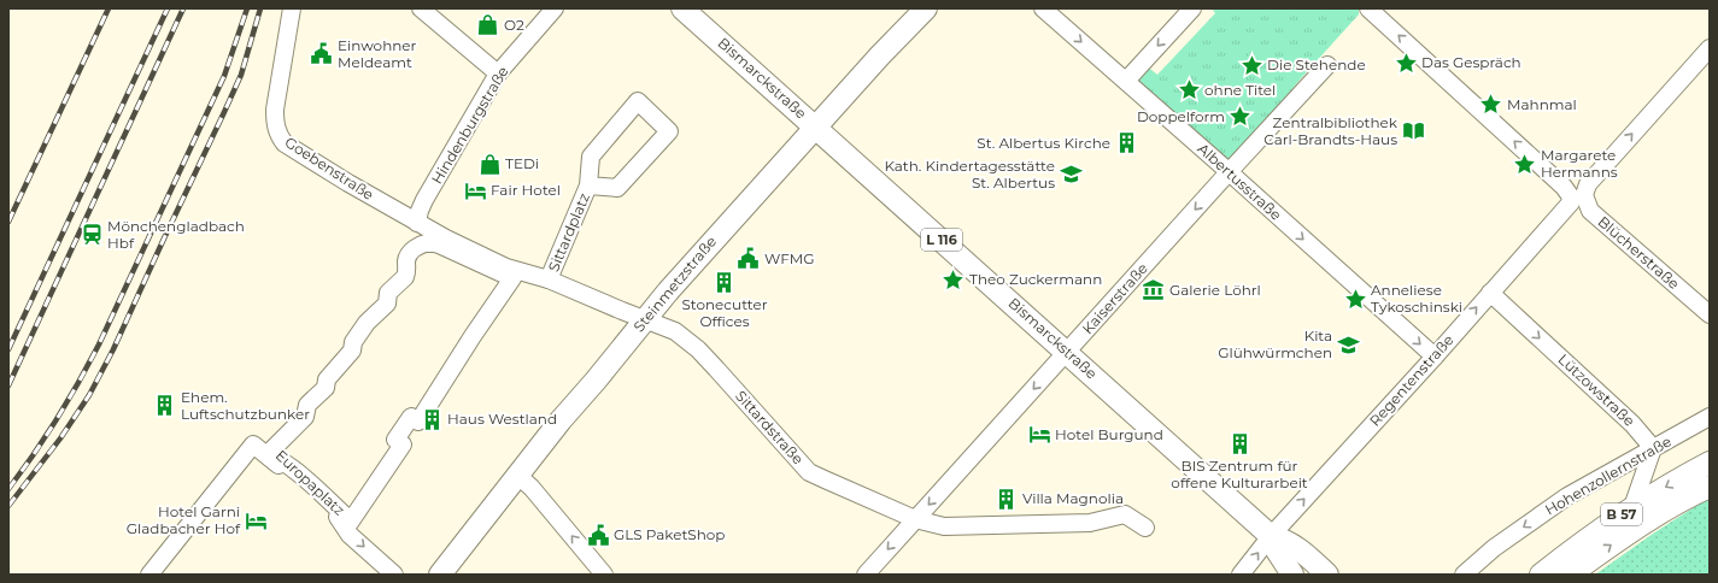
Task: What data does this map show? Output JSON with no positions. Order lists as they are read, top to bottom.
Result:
{
  "streets": {
    "main road": [
      "Bismarckstraße",
      "L 116",
      "Steinmetzstraße",
      "B 57"
    ],
    "street": [
      "Hindenburgstraße",
      "Goebenstraße",
      "Albertusstraße",
      "Sittardplatz",
      "Blücherstraße",
      "Kaiserstraße",
      "Regentenstraße",
      "Lützowstraße",
      "Sittardstraße",
      "Hohenzollernstraße",
      "Europaplatz"
    ]
  },
  "crossings": [
    ["Bismarckstraße", "Steinmetzstraße"],
    ["Bismarckstraße", "Kaiserstraße"],
    ["Bismarckstraße", "Regentenstraße"],
    ["Hindenburgstraße", "Goebenstraße"],
    ["Albertusstraße", "Kaiserstraße"],
    ["Albertusstraße", "Regentenstraße"],
    ["Sittardplatz", "Sittardstraße"],
    ["Steinmetzstraße", "Sittardstraße"],
    ["Kaiserstraße", "Sittardstraße"],
    ["Regentenstraße", "Lützowstraße"],
    ["Lützowstraße", "Hohenzollernstraße"],
    ["Sittardstraße", "Europaplatz"]
  ],
  "one_way": [
    "Albertusstraße",
    "Kaiserstraße",
    "Lützowstraße",
    "Hohenzollernstraße"
  ],
  "places": {
    "shop": ["O2", "TEDi"],
    "public building": ["Einwohner Meldeamt", "WFMG", "GLS PaketShop"],
    "place": [
      "Das Gespräch",
      "Die Stehende",
      "ohne Titel",
      "Mahnmal",
      "Doppelform",
      "Margarete Hermanns",
      "Theo Zuckermann",
      "Anneliese Tykoschinski"
    ],
    "library": ["Zentralbibliothek Carl-Brandts-Haus"],
    "building": [
      "St. Albertus Kirche",
      "Stonecutter Offices",
      "Ehem. Luftschutzbunker",
      "Haus Westland",
      "BIS Zentrum für offene Kulturarbeit",
      "Villa Magnolia"
    ],
    "school or university": ["Kath. Kindertagesstätte St. Albertus", "Kita Glühwürmchen"],
    "hotel": ["Fair Hotel", "Hotel Burgund", "Hotel Garni Gladbacher Hof"],
    "station": ["Mönchengladbach Hbf"],
    "museum": ["Galerie Löhrl"]
  }
}
